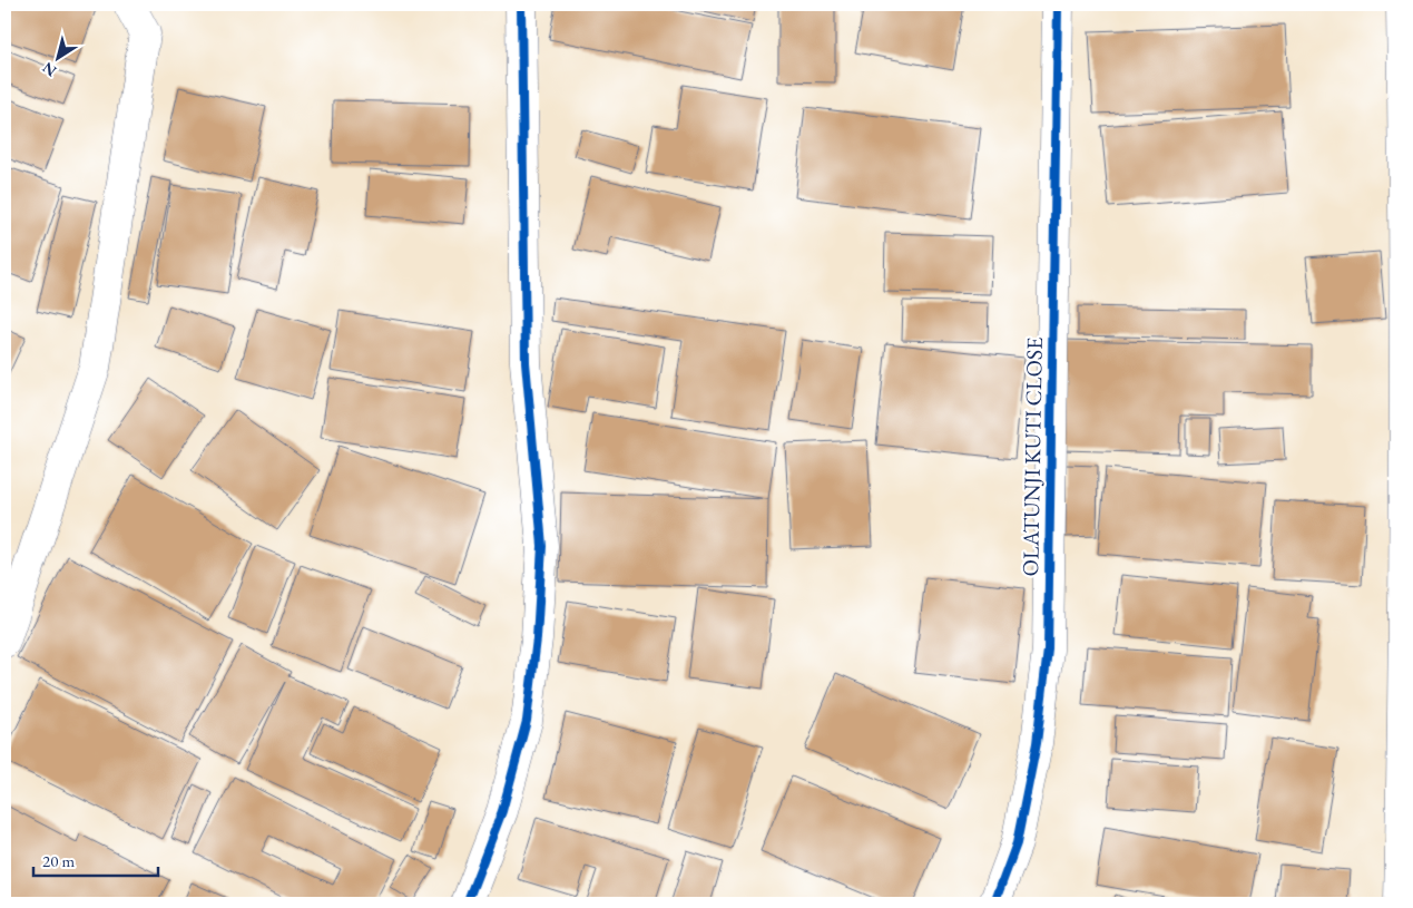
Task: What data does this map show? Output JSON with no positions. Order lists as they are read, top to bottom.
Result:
{
  "streets": {
    "street": ["OLATUNJI KUTI CLOSE"]
  },
  "scale_bar": "20 m",
  "north": "bottom left"
}
